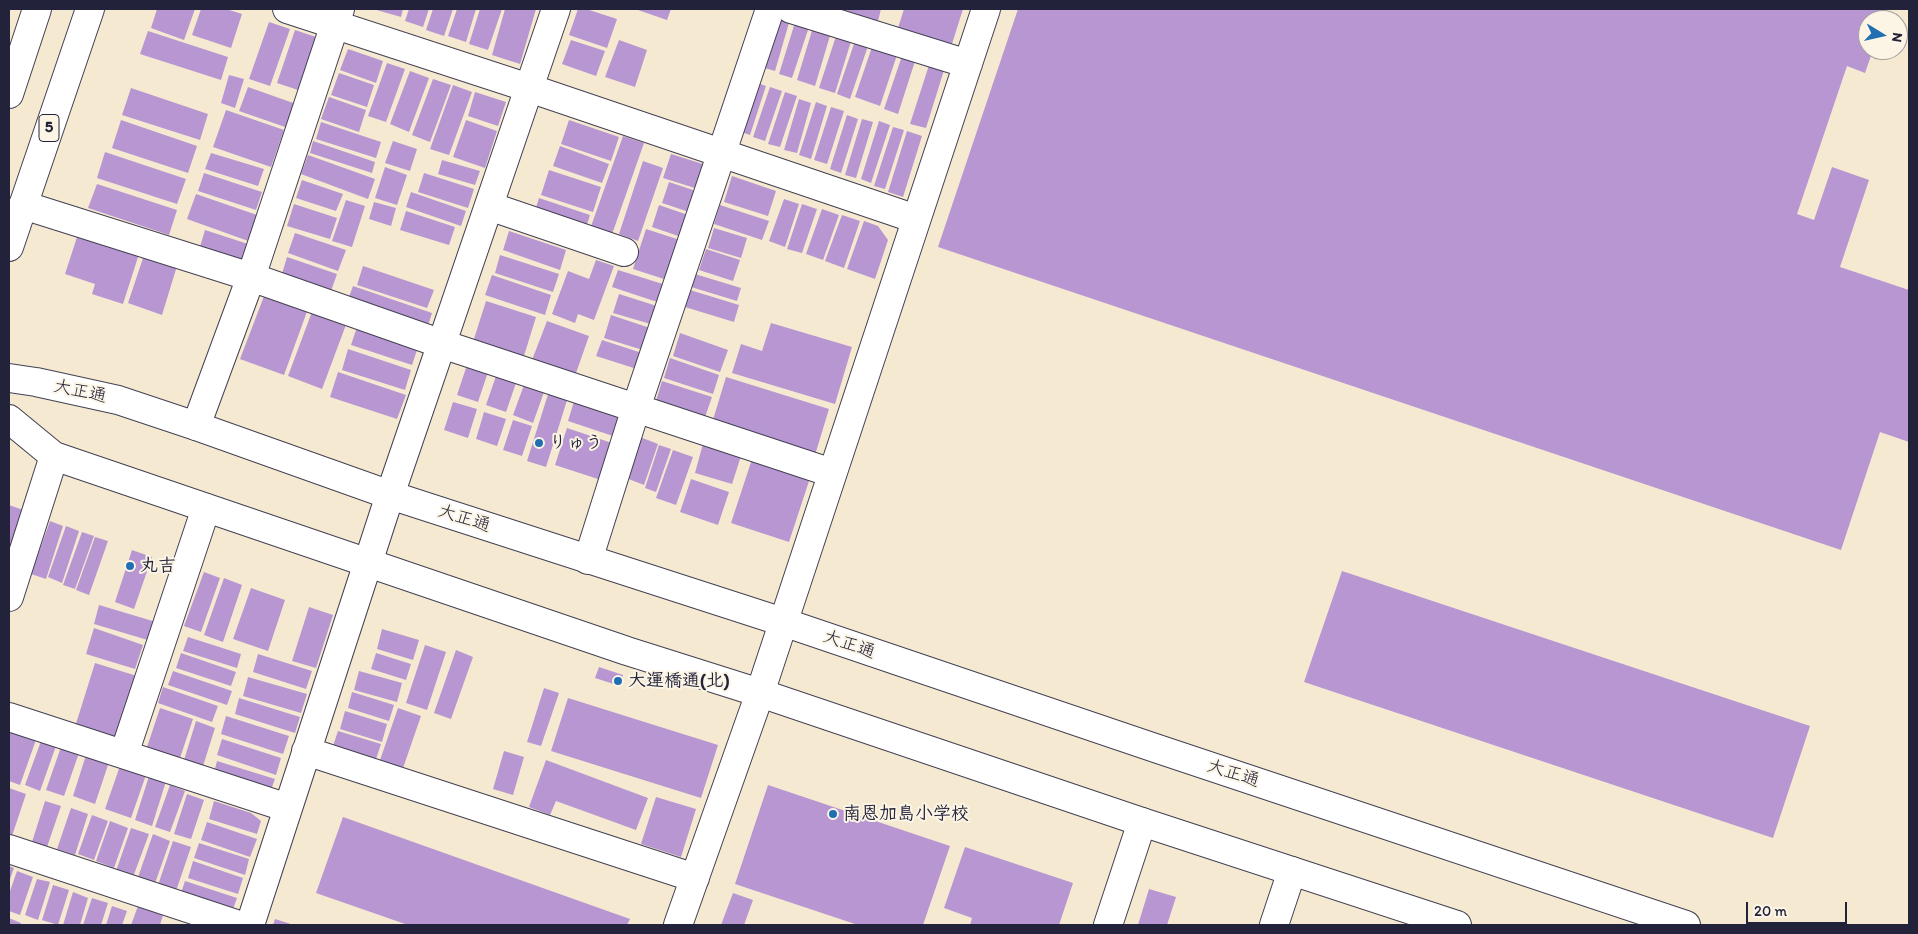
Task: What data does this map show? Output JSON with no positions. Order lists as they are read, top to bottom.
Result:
{
  "streets": {
    "street": ["5", "大正通"]
  },
  "places": [
    "りゅう",
    "丸吉",
    "大運橋通(北)",
    "南恩加島小学校"
  ],
  "scale_bar": "20 m",
  "north": "right"
}
